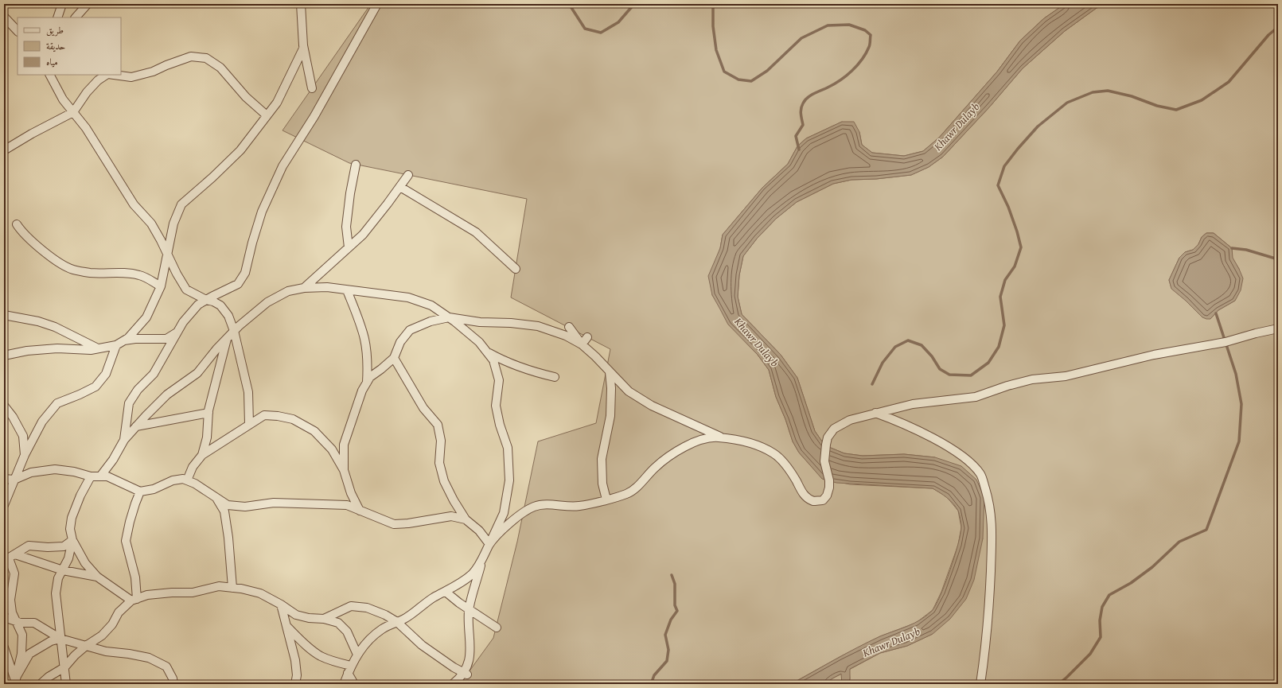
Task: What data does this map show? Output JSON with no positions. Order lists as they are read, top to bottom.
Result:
{
  "water": ["Khawr Dulayb"],
  "legend": ["طريق", "حديقة", "مياه"]
}
